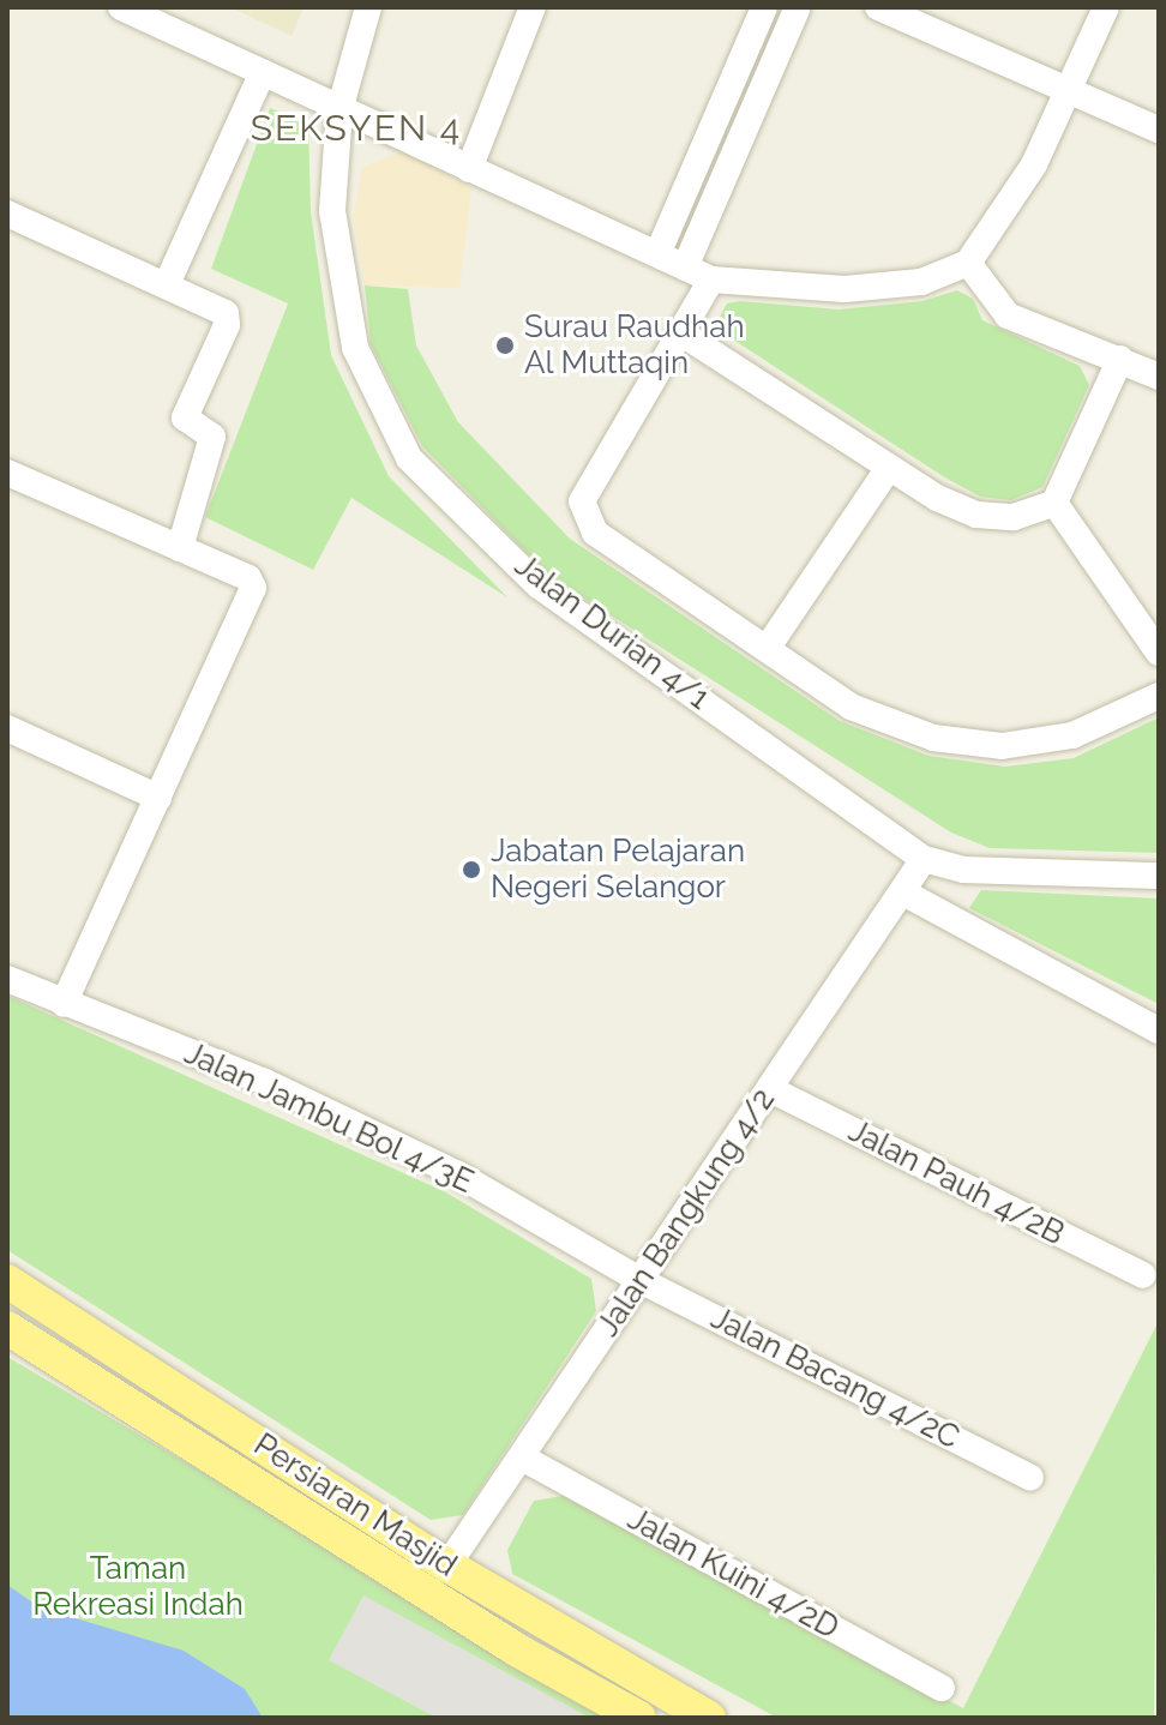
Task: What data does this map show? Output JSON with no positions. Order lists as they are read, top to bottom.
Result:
{
  "streets": {
    "main road": ["Persiaran Masjid"],
    "street": [
      "Jalan Durian 4/1",
      "Jalan Jambu Bol 4/3E",
      "Jalan Pauh 4/2B",
      "Jalan Bangkung 4/2",
      "Jalan Bacang 4/2C",
      "Jalan Kuini 4/2D"
    ]
  },
  "crossings": [
    ["Jalan Durian 4/1", "Jalan Bangkung 4/2"],
    ["Jalan Jambu Bol 4/3E", "Jalan Bangkung 4/2"],
    ["Jalan Jambu Bol 4/3E", "Jalan Bacang 4/2C"],
    ["Jalan Pauh 4/2B", "Jalan Bangkung 4/2"],
    ["Jalan Bangkung 4/2", "Jalan Bacang 4/2C"],
    ["Jalan Bangkung 4/2", "Persiaran Masjid"],
    ["Jalan Bangkung 4/2", "Jalan Kuini 4/2D"]
  ],
  "districts": ["SEKSYEN 4"],
  "parks": ["Taman Rekreasi Indah"],
  "places": ["Surau Raudhah Al Muttaqin", "Jabatan Pelajaran Negeri Selangor"]
}
